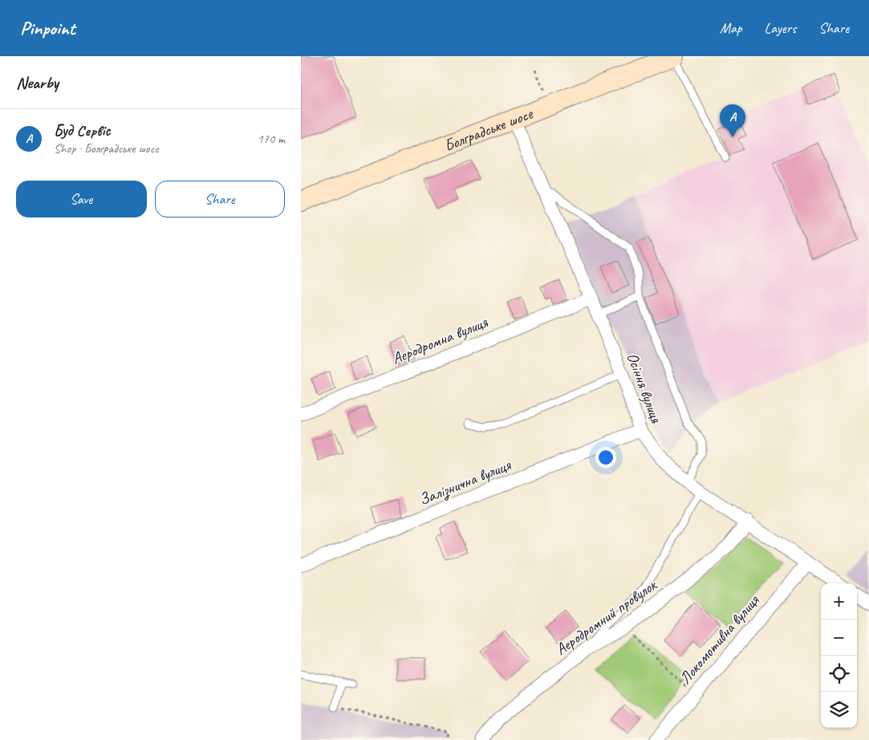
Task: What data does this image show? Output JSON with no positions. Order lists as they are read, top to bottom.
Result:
{
  "streets": {
    "main road": ["Болградське шосе"],
    "street": [
      "Аеродромна вулиця",
      "Осіння вулиця",
      "Залізнична вулиця",
      "Аеродромний провулок",
      "Локомотивна вулиця"
    ]
  },
  "crossings": [
    ["Болградське шосе", "Осіння вулиця"],
    ["Аеродромна вулиця", "Осіння вулиця"],
    ["Осіння вулиця", "Залізнична вулиця"],
    ["Осіння вулиця", "Аеродромний провулок"],
    ["Осіння вулиця", "Локомотивна вулиця"]
  ],
  "page": {
    "header": "Pinpoint",
    "nav": ["Map", "Layers", "Share"],
    "heading": "Nearby",
    "pins": "A",
    "list": [
      {
        "mark": "A",
        "name": "Буд Сервіс",
        "note": "Shop · Болградське шосе",
        "value": "170 m"
      }
    ],
    "buttons": ["Save", "Share"],
    "map_buttons": ["+", "−"]
  }
}
